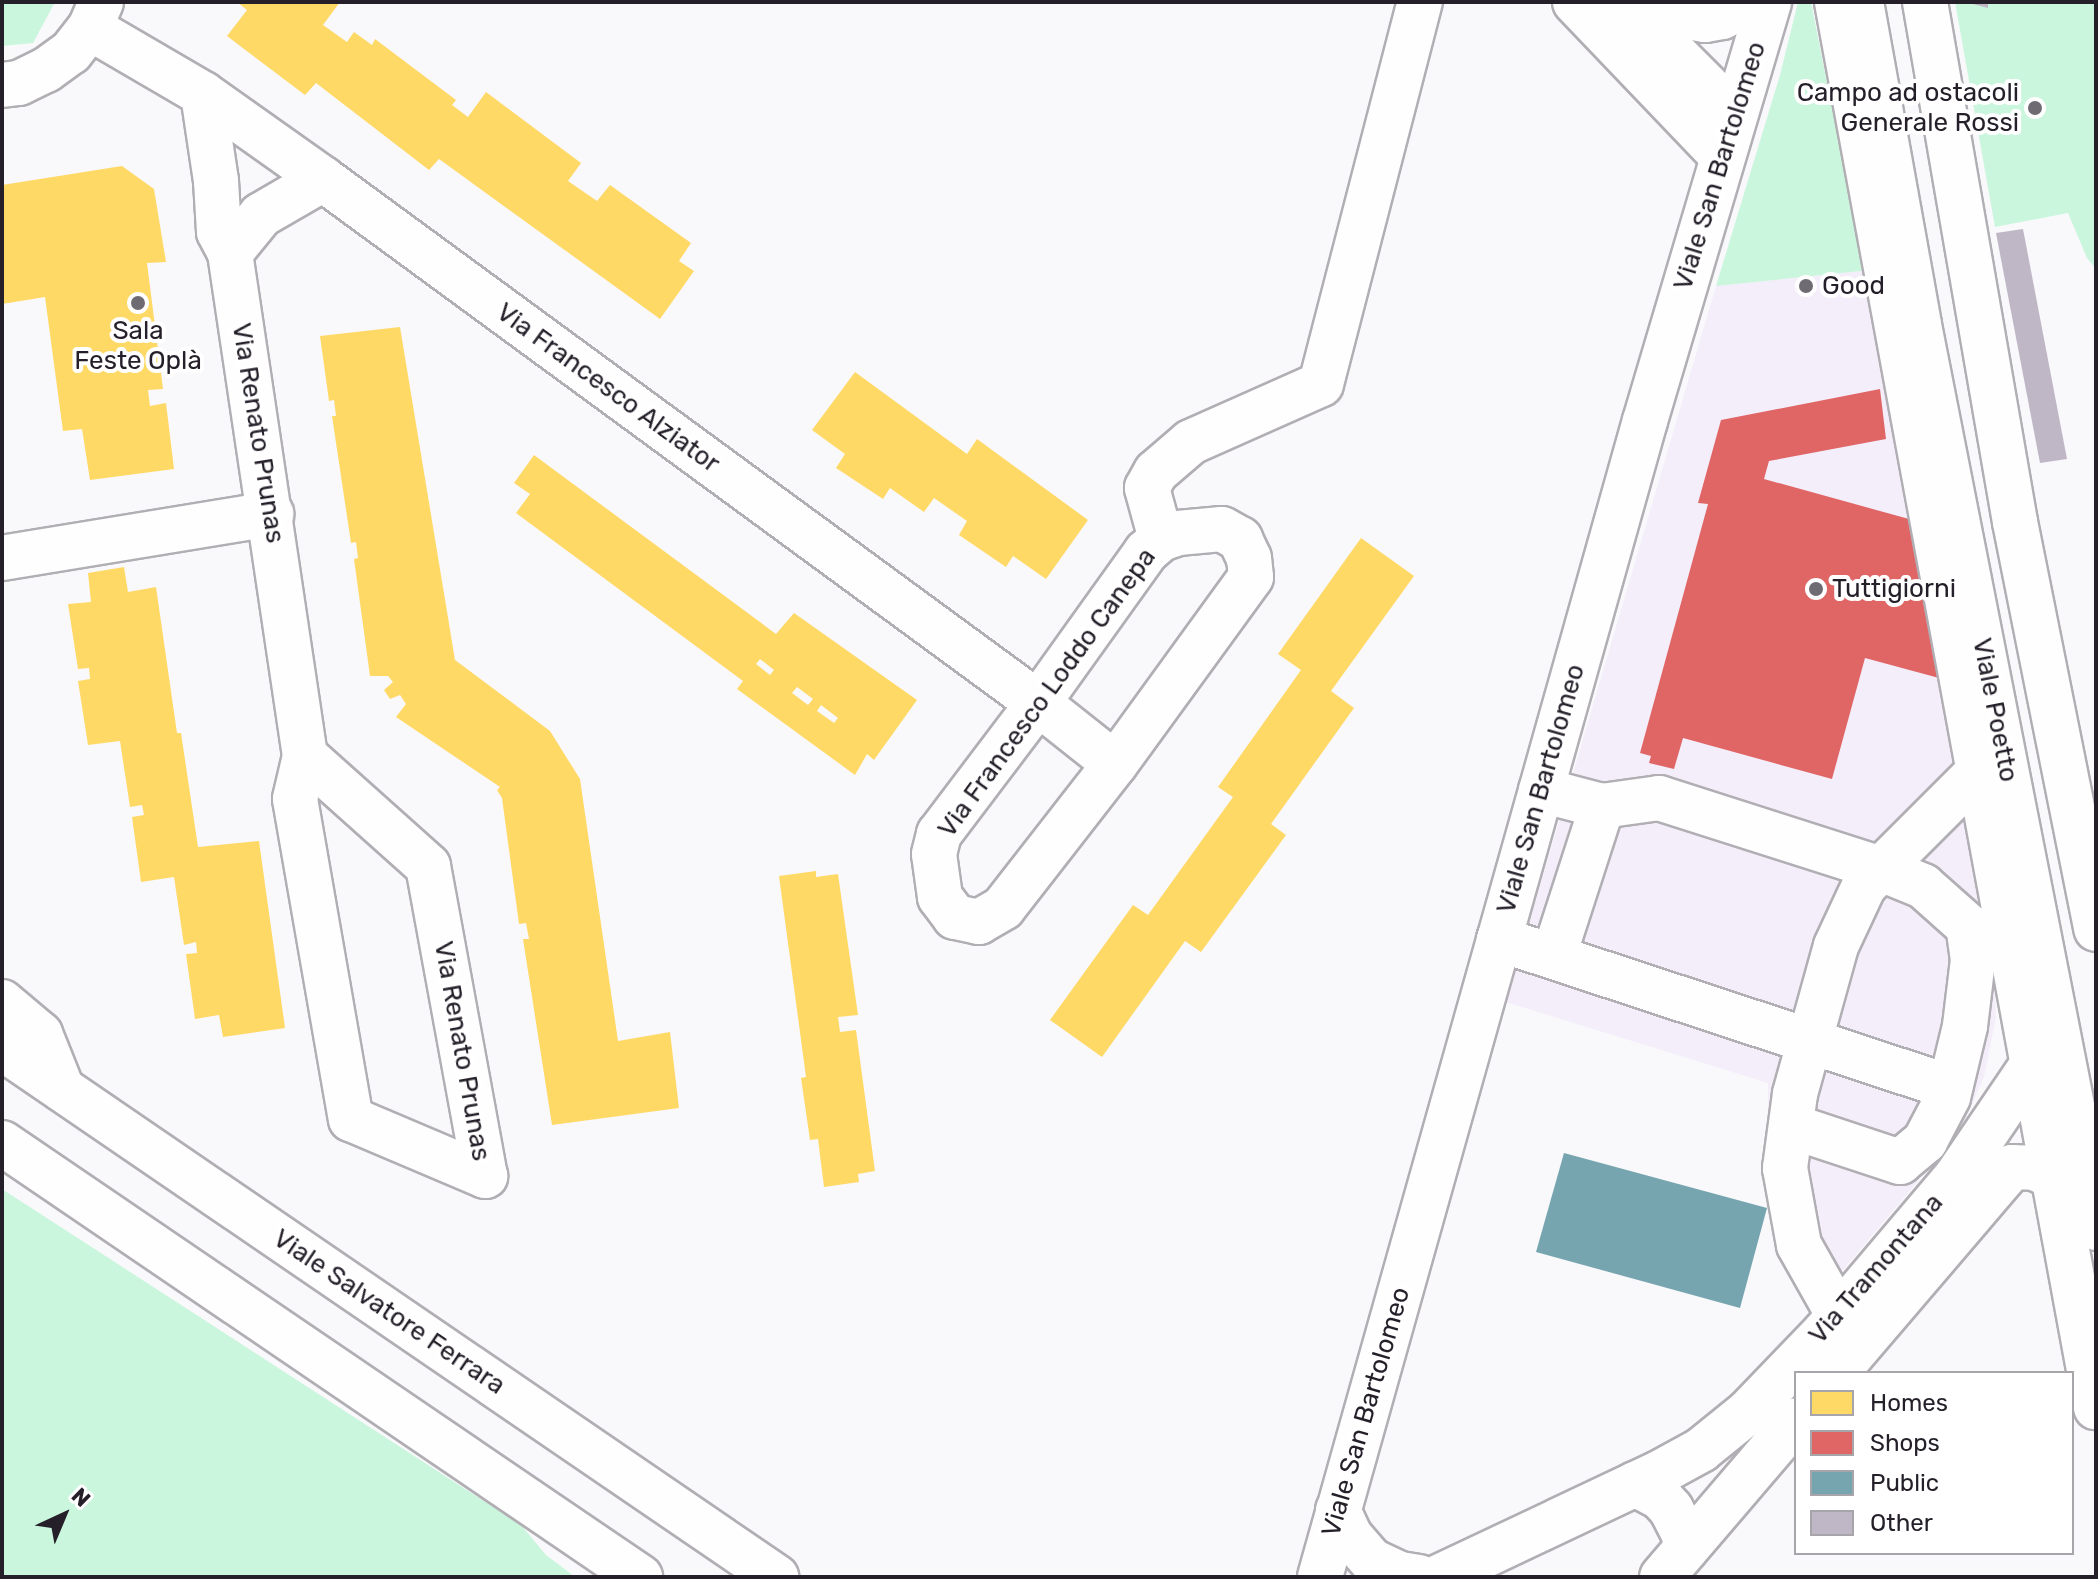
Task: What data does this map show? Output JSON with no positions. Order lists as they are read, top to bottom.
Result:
{
  "streets": {
    "main road": [
      "Viale San Bartolomeo",
      "Via Francesco Alziator",
      "Via Renato Prunas",
      "Via Francesco Loddo Canepa",
      "Viale Poetto",
      "Via Tramontana",
      "Viale Salvatore Ferrara"
    ]
  },
  "crossings": [
    ["Via Francesco Alziator", "Via Renato Prunas"],
    ["Via Francesco Alziator", "Via Francesco Loddo Canepa"],
    ["Viale Poetto", "Via Tramontana"]
  ],
  "places": [
    "Campo ad ostacoli Generale Rossi",
    "Good",
    "Sala Feste Oplà",
    "Tuttigiorni"
  ],
  "legend": [
    "Homes",
    "Shops",
    "Public",
    "Other"
  ],
  "north": "top right"
}
